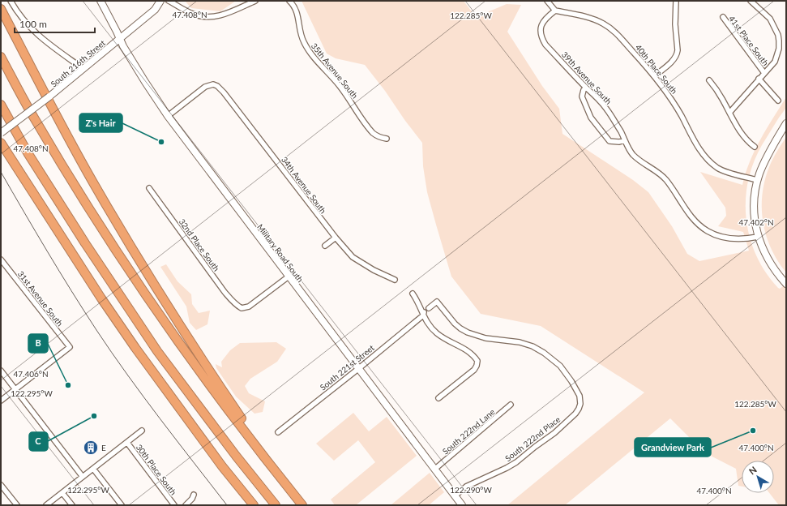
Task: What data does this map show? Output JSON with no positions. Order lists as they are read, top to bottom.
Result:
{
  "streets": {
    "main road": ["South 216th Street", "Military Road South"],
    "street": [
      "41st Place South",
      "40th Place South",
      "35th Avenue South",
      "39th Avenue South",
      "34th Avenue South",
      "32nd Place South",
      "31st Avenue South",
      "South 221st Street",
      "South 222nd Lane",
      "South 222nd Place",
      "30th Place South"
    ]
  },
  "crossings": [
    ["South 216th Street", "Military Road South"],
    ["40th Place South", "39th Avenue South"],
    ["34th Avenue South", "Military Road South"],
    ["32nd Place South", "Military Road South"],
    ["Military Road South", "South 221st Street"],
    ["Military Road South", "South 222nd Lane"],
    ["Military Road South", "South 222nd Place"]
  ],
  "places": {
    "other": [
      "Z's Hair",
      "B",
      "C",
      "Grandview Park"
    ],
    "building": ["E"]
  },
  "scale_bar": "100 m",
  "north": "top left",
  "coordinates": [
    "47.408°N",
    "122.285°W",
    "47.402°N",
    "47.406°N",
    "122.295°W",
    "47.400°N",
    "122.290°W"
  ]
}
